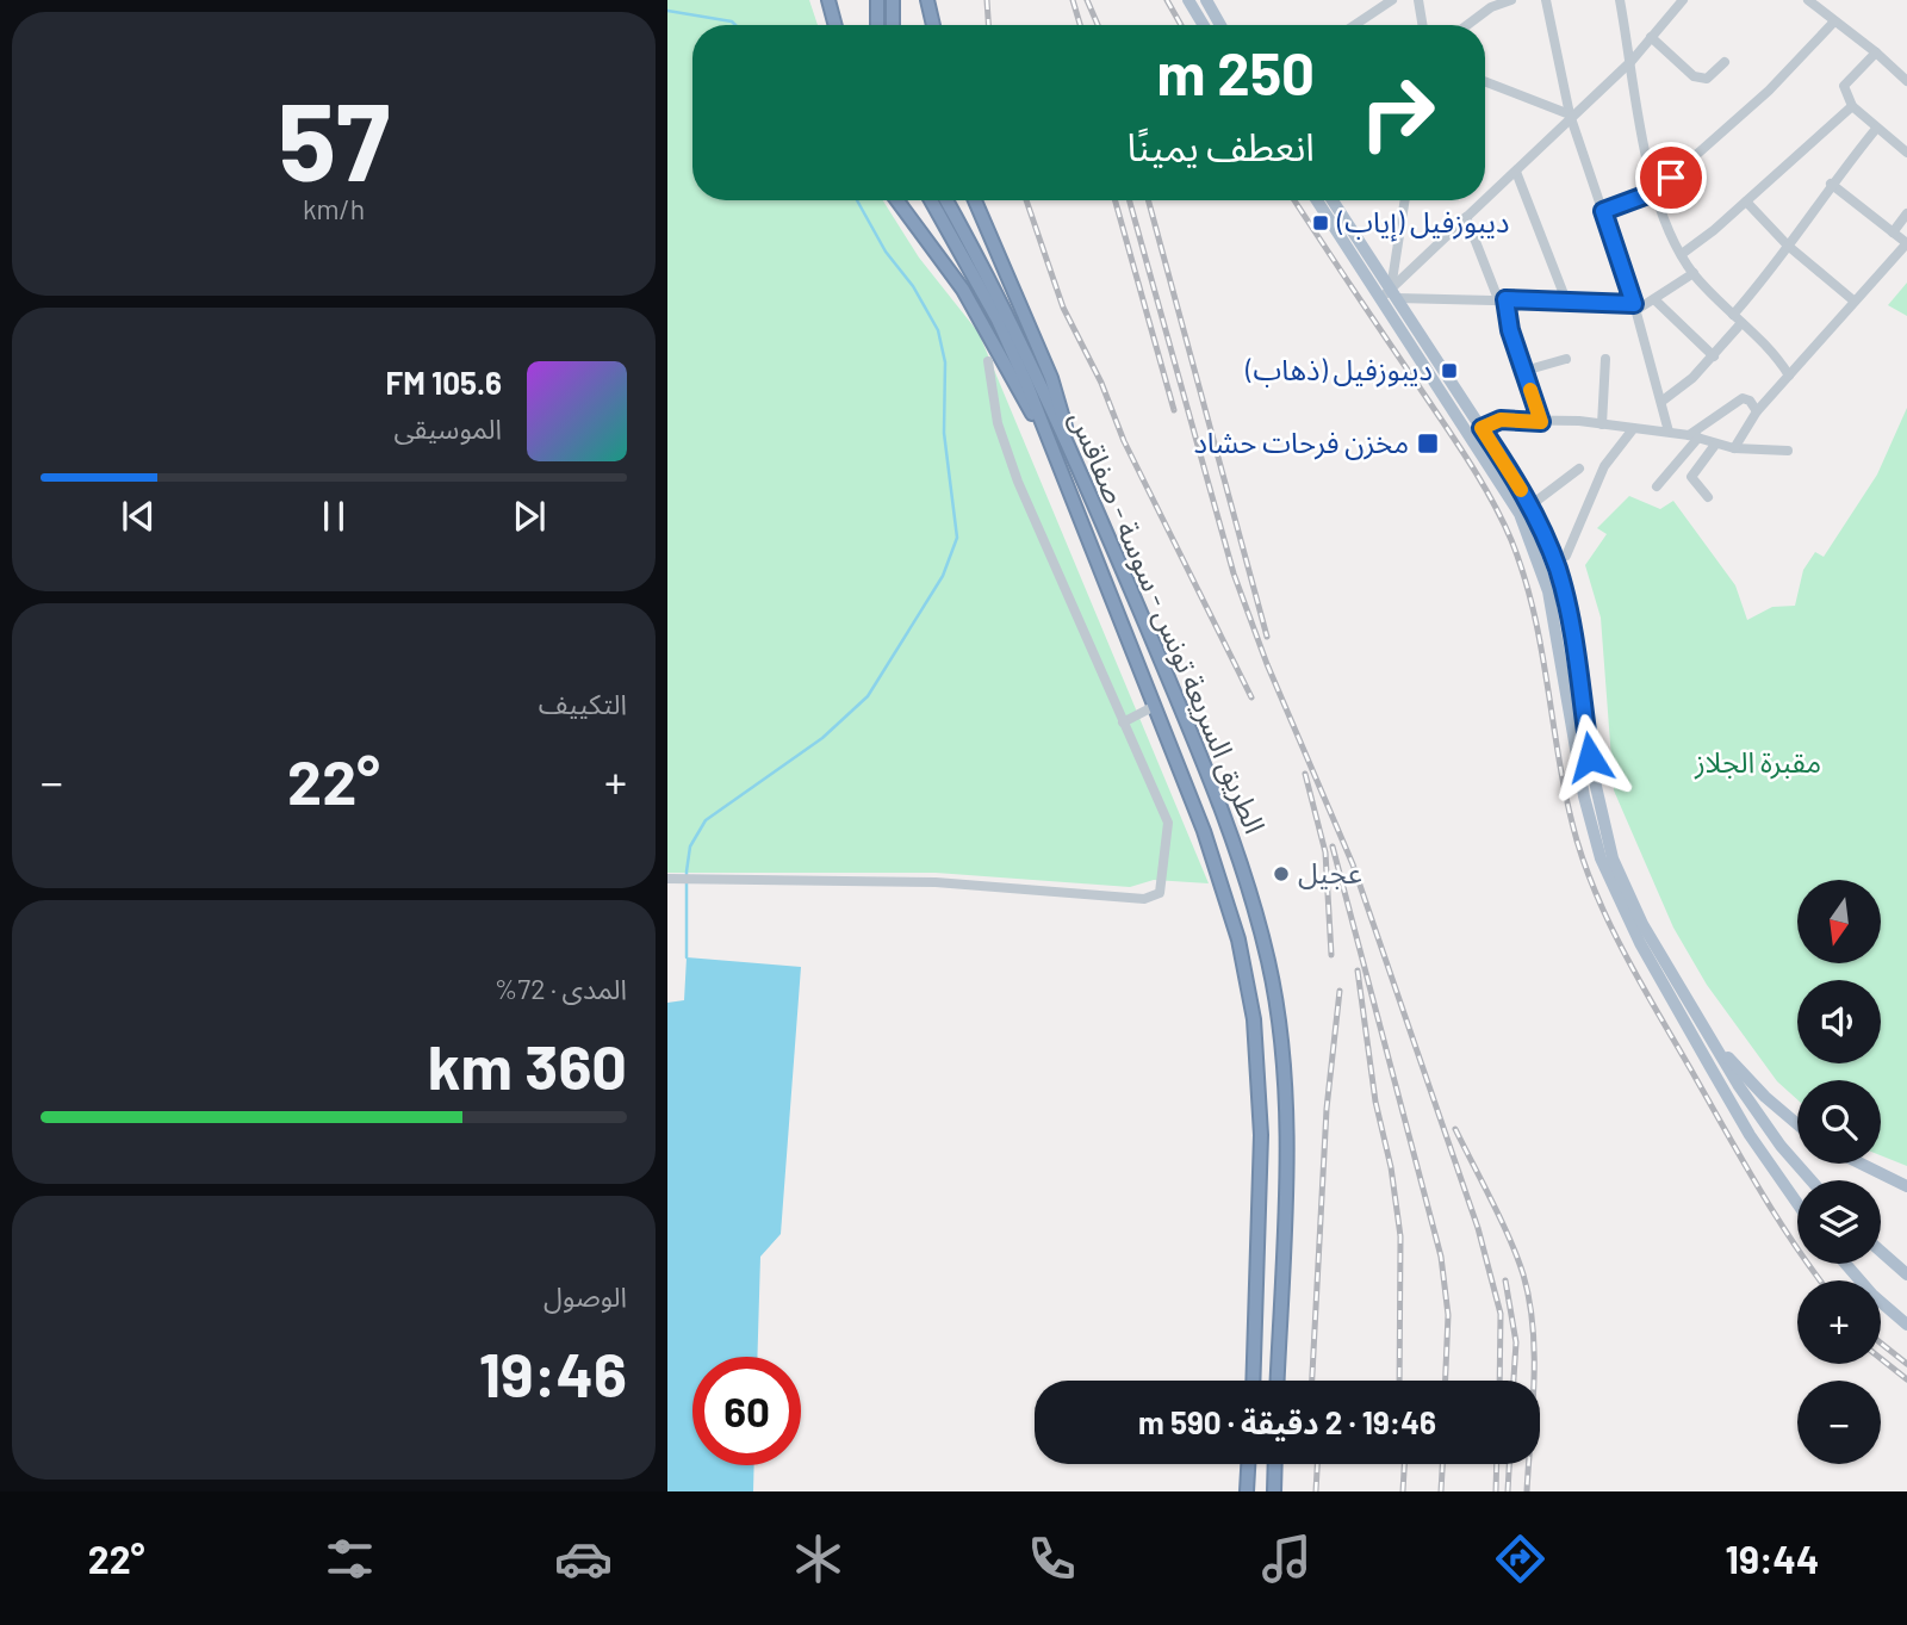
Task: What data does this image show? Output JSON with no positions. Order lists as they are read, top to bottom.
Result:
{
  "streets": {
    "highway": ["الطريق السريعة تونس - سوسة - صفاقس"]
  },
  "parks": ["مقبرة الجلاز"],
  "places": {
    "transit": ["ديبوزفيل (إياب)", "ديبوزفيل (ذهاب)", "مخزن فرحات حشاد"],
    "other": ["عجيل"]
  },
  "north": "bottom",
  "page": {
    "tile": [
      ["57", "km/h"],
      "التكييف",
      ["المدى · 72%", "360 km"],
      ["الوصول", "19:46"]
    ],
    "turn": ["250 m", "انعطف يمينًا"],
    "song": ["105.6 FM", "الموسيقى"],
    "heat": ["−", "22°", "+"],
    "map_buttons": ["+", "−"],
    "limit": "60",
    "trip": "19:46 · 2 دقيقة · 590 m",
    "tabs": ["19:44", "22°"]
  }
}
